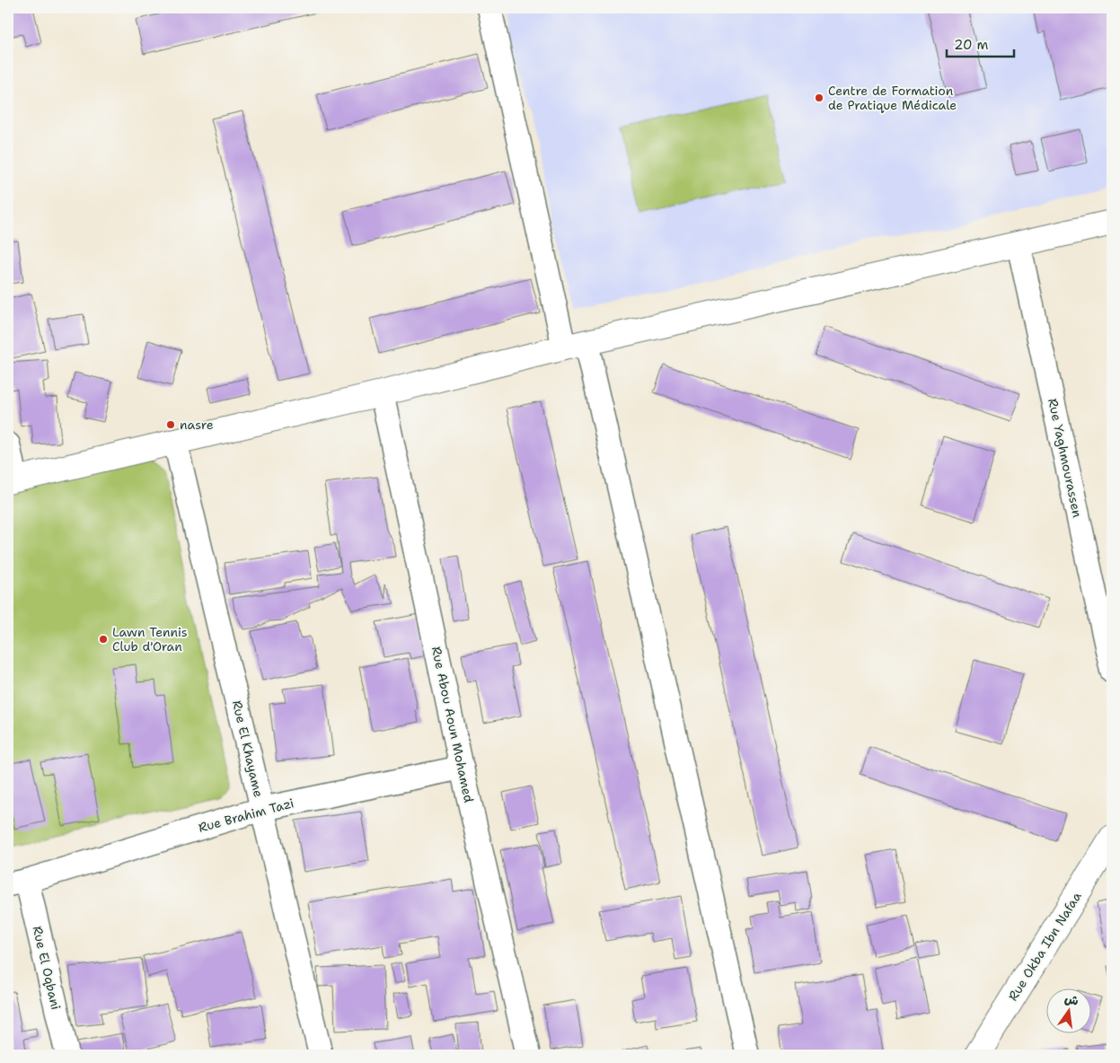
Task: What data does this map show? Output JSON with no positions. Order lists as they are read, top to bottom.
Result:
{
  "streets": {
    "street": [
      "Rue Yaghmourassen",
      "Rue Abou Aoun Mohamed",
      "Rue El Khayame",
      "Rue Brahim Tazi",
      "Rue Okba Ibn Nafaa",
      "Rue El Oqbani"
    ]
  },
  "crossings": [
    ["Rue Abou Aoun Mohamed", "Rue Brahim Tazi"],
    ["Rue El Khayame", "Rue Brahim Tazi"],
    ["Rue Brahim Tazi", "Rue El Oqbani"]
  ],
  "places": ["Centre de Formation de Pratique Médicale", "nasre", "Lawn Tennis Club d'Oran"],
  "scale_bar": "20 m",
  "north": "top"
}
